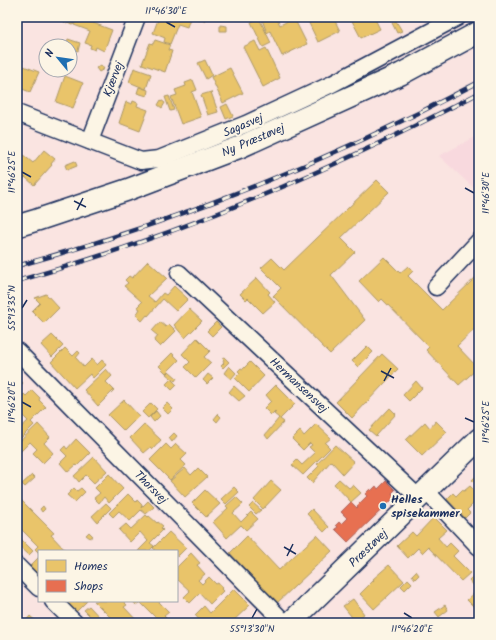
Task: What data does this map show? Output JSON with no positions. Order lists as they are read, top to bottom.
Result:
{
  "streets": {
    "street": [
      "Kjærvej",
      "Sagasvej",
      "Ny Præstøvej",
      "Hermansensvej",
      "Thorsvej",
      "Præstøvej"
    ]
  },
  "crossings": [
    ["Kjærvej", "Sagasvej"],
    ["Hermansensvej", "Præstøvej"]
  ],
  "places": ["Helles spisekammer"],
  "legend": ["Homes", "Shops"],
  "north": "top left",
  "coordinates": [
    "11°46'30\"E",
    "11°46'25\"E",
    "55°13'35\"N",
    "11°46'20\"E",
    "55°13'30\"N"
  ]
}
